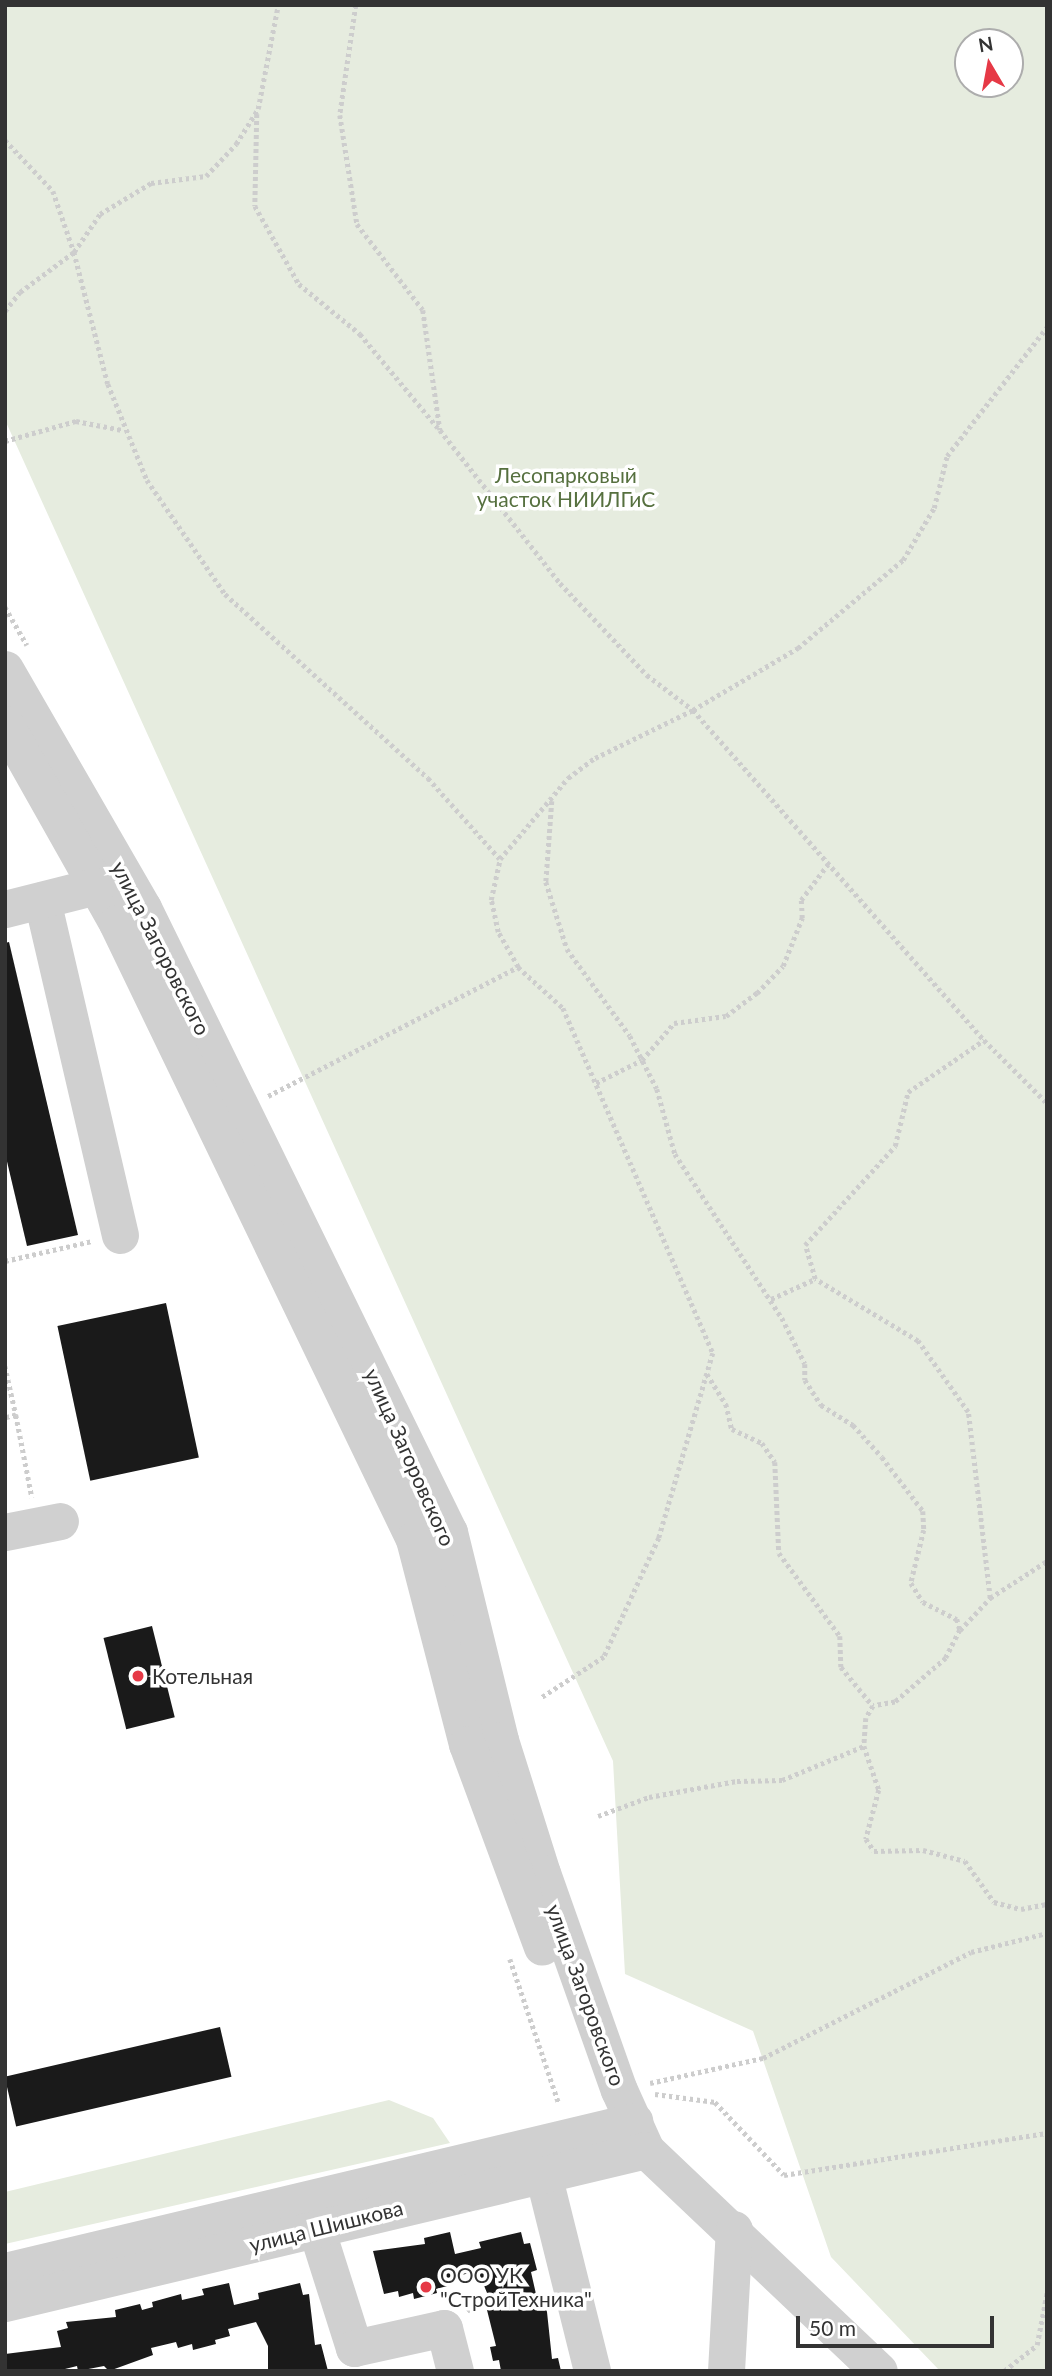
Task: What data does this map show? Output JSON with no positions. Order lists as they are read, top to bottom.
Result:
{
  "streets": {
    "street": ["улица Загоровского", "улица Шишкова"]
  },
  "crossings": [
    ["улица Загоровского", "улица Шишкова"]
  ],
  "parks": ["Лесопарковый участок НИИЛГиС"],
  "places": ["Котельная", "ООО УК \"СтройТехника\""],
  "scale_bar": "50 m",
  "north": "top"
}
